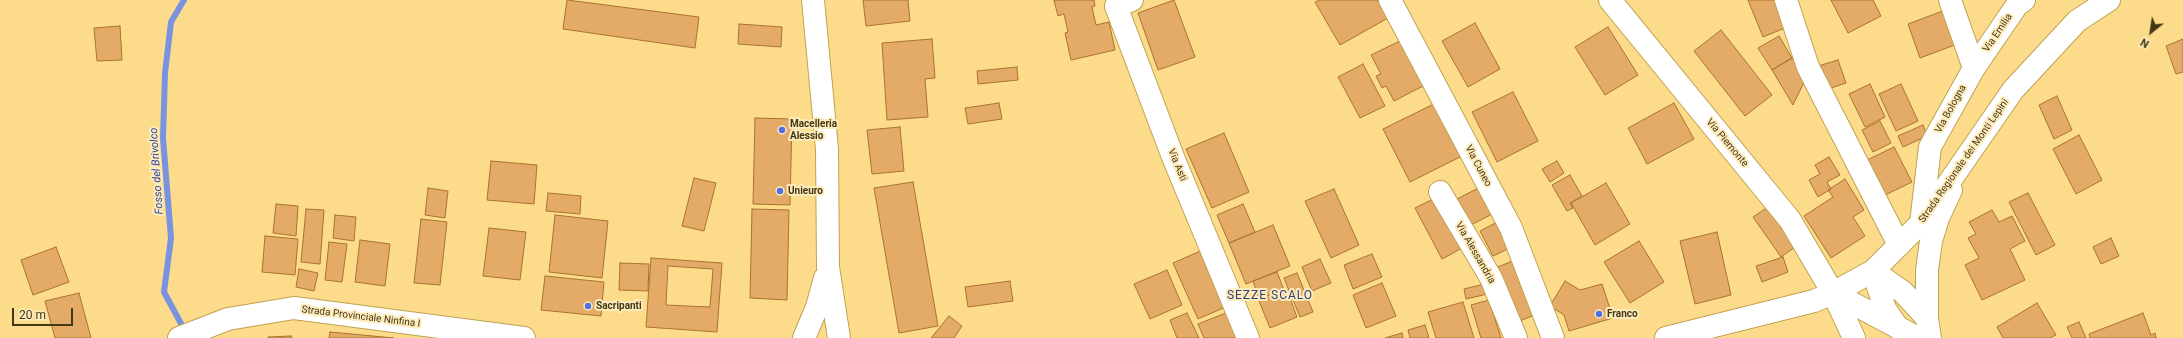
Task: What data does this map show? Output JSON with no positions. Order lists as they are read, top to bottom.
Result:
{
  "streets": {
    "street": [
      "Via Emilia",
      "Via Bologna",
      "Via Piemonte",
      "Strada Regionale dei Monti Lepini",
      "Via Asti",
      "Via Cuneo",
      "Via Alessandria",
      "Strada Provinciale Ninfina I"
    ]
  },
  "crossings": [
    ["Via Emilia", "Via Bologna"],
    ["Via Bologna", "Strada Regionale dei Monti Lepini"],
    ["Via Piemonte", "Strada Regionale dei Monti Lepini"]
  ],
  "districts": ["SEZZE SCALO"],
  "water": ["Fosso del Brivolco"],
  "places": [
    "Macelleria Alessio",
    "Unieuro",
    "Sacripanti",
    "Franco"
  ],
  "scale_bar": "20 m",
  "north": "bottom left"
}
